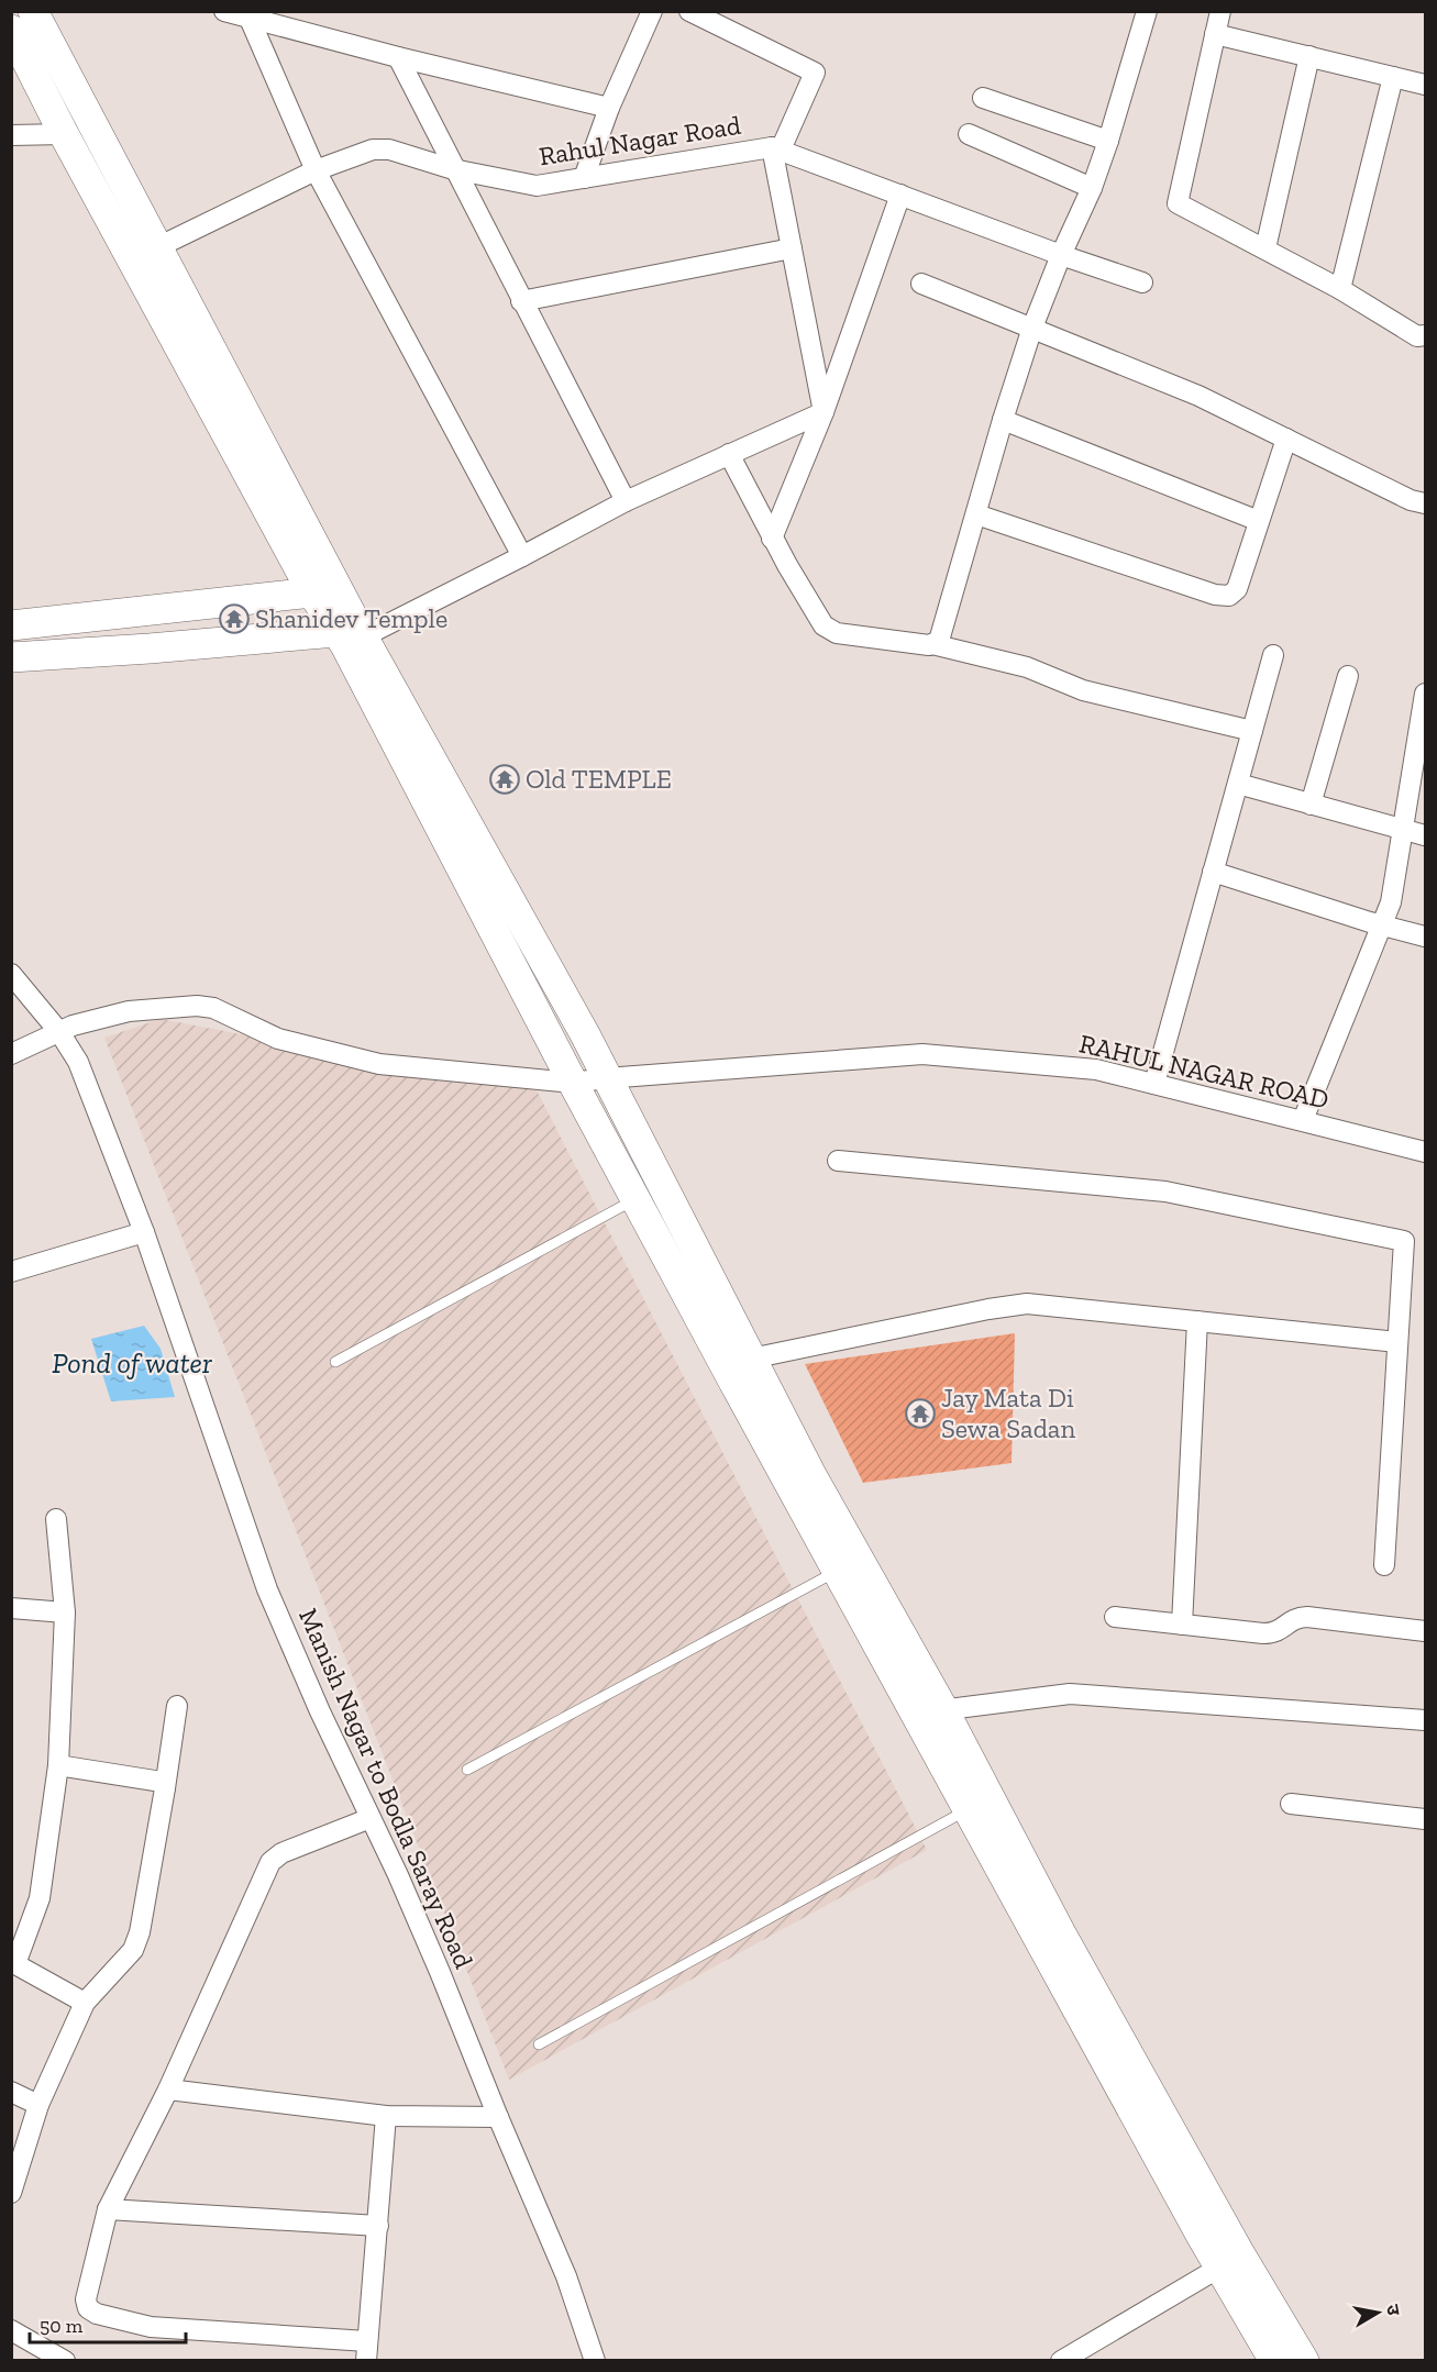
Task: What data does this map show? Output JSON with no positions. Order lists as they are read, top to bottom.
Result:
{
  "streets": {
    "street": ["Rahul Nagar Road", "RAHUL NAGAR ROAD", "Manish Nagar to Bodla Saray Road"]
  },
  "crossings": [
    ["RAHUL NAGAR ROAD", "Manish Nagar to Bodla Saray Road"]
  ],
  "water": ["Pond of water"],
  "places": {
    "temple": ["Shanidev Temple", "Old TEMPLE", "Jay Mata Di Sewa Sadan"]
  },
  "scale_bar": "50 m",
  "north": "right"
}
